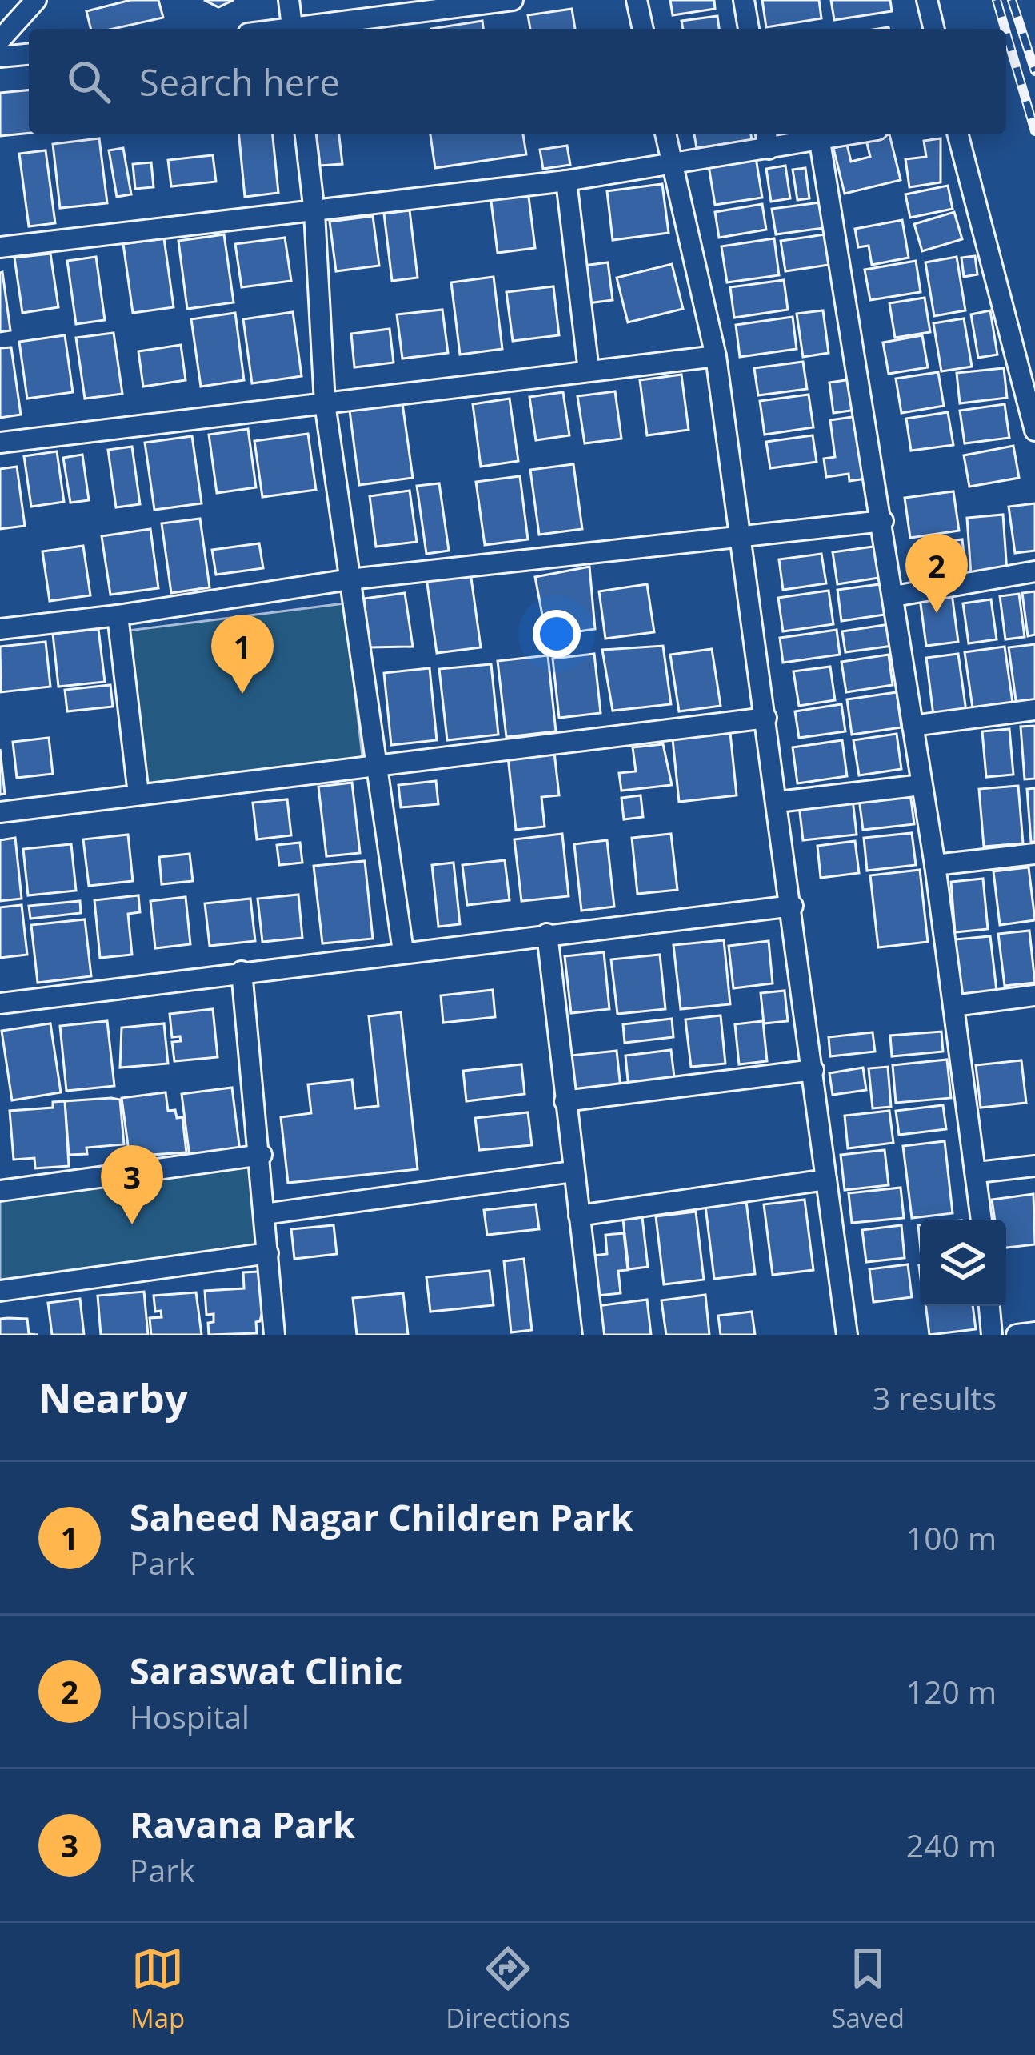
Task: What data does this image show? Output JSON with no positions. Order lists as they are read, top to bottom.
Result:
{
  "page": {
    "search": "Search here",
    "pins": ["2", "1", "3"],
    "heading": ["Nearby", "3 results"],
    "list": [
      {
        "mark": "1",
        "name": "Saheed Nagar Children Park",
        "note": "Park",
        "value": "100 m"
      },
      {
        "mark": "2",
        "name": "Saraswat Clinic",
        "note": "Hospital",
        "value": "120 m"
      },
      {
        "mark": "3",
        "name": "Ravana Park",
        "note": "Park",
        "value": "240 m"
      }
    ],
    "nav": ["Map", "Directions", "Saved"]
  }
}
